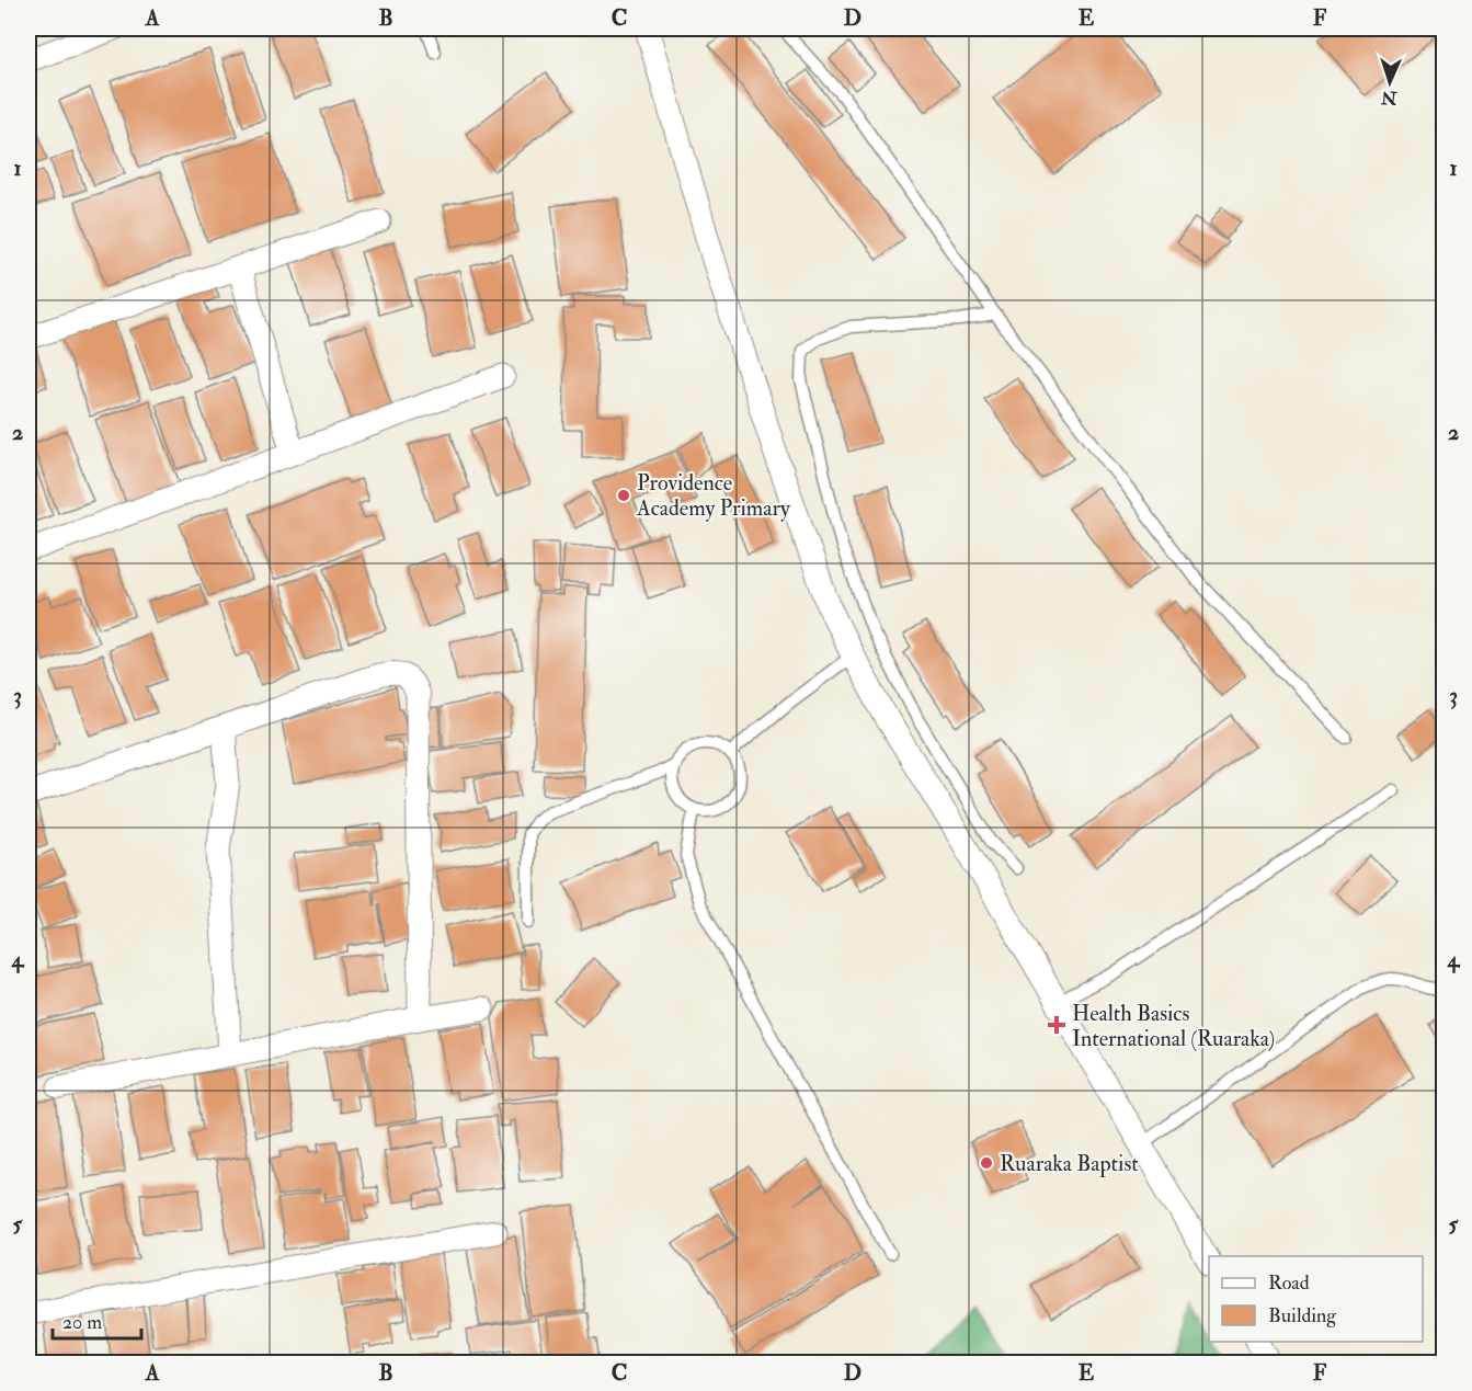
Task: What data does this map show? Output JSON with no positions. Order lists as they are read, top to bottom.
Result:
{
  "places": {
    "other": ["Providence Academy Primary", "Ruaraka Baptist"],
    "health": ["Health Basics International (Ruaraka)"]
  },
  "legend": ["Road", "Building"],
  "scale_bar": "20 m",
  "north": "bottom",
  "grid": {
    "columns": [
      "A",
      "B",
      "C",
      "D",
      "E",
      "F"
    ],
    "rows": [
      "1",
      "2",
      "3",
      "4",
      "5"
    ]
  }
}
